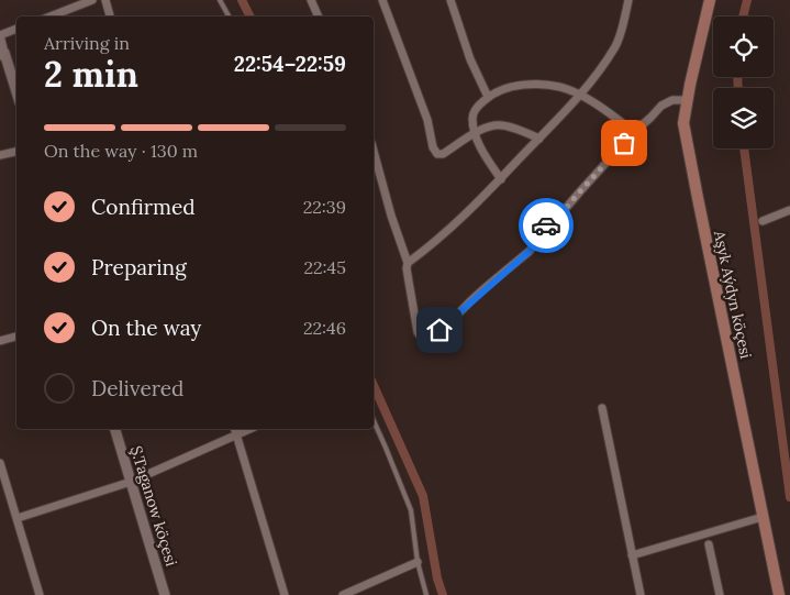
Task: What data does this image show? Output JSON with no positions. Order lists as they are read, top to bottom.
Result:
{
  "streets": {
    "main road": ["Aşyk Aýdyn köçesi"],
    "street": ["Ş.Taganow köçesi"]
  },
  "page": {
    "heading": ["2 min", "Arriving in", "22:54–22:59"],
    "bar": "On the way · 130 m",
    "list": [
      ["Confirmed", "22:39"],
      ["Preparing", "22:45"],
      ["On the way", "22:46"],
      "Delivered"
    ]
  }
}
